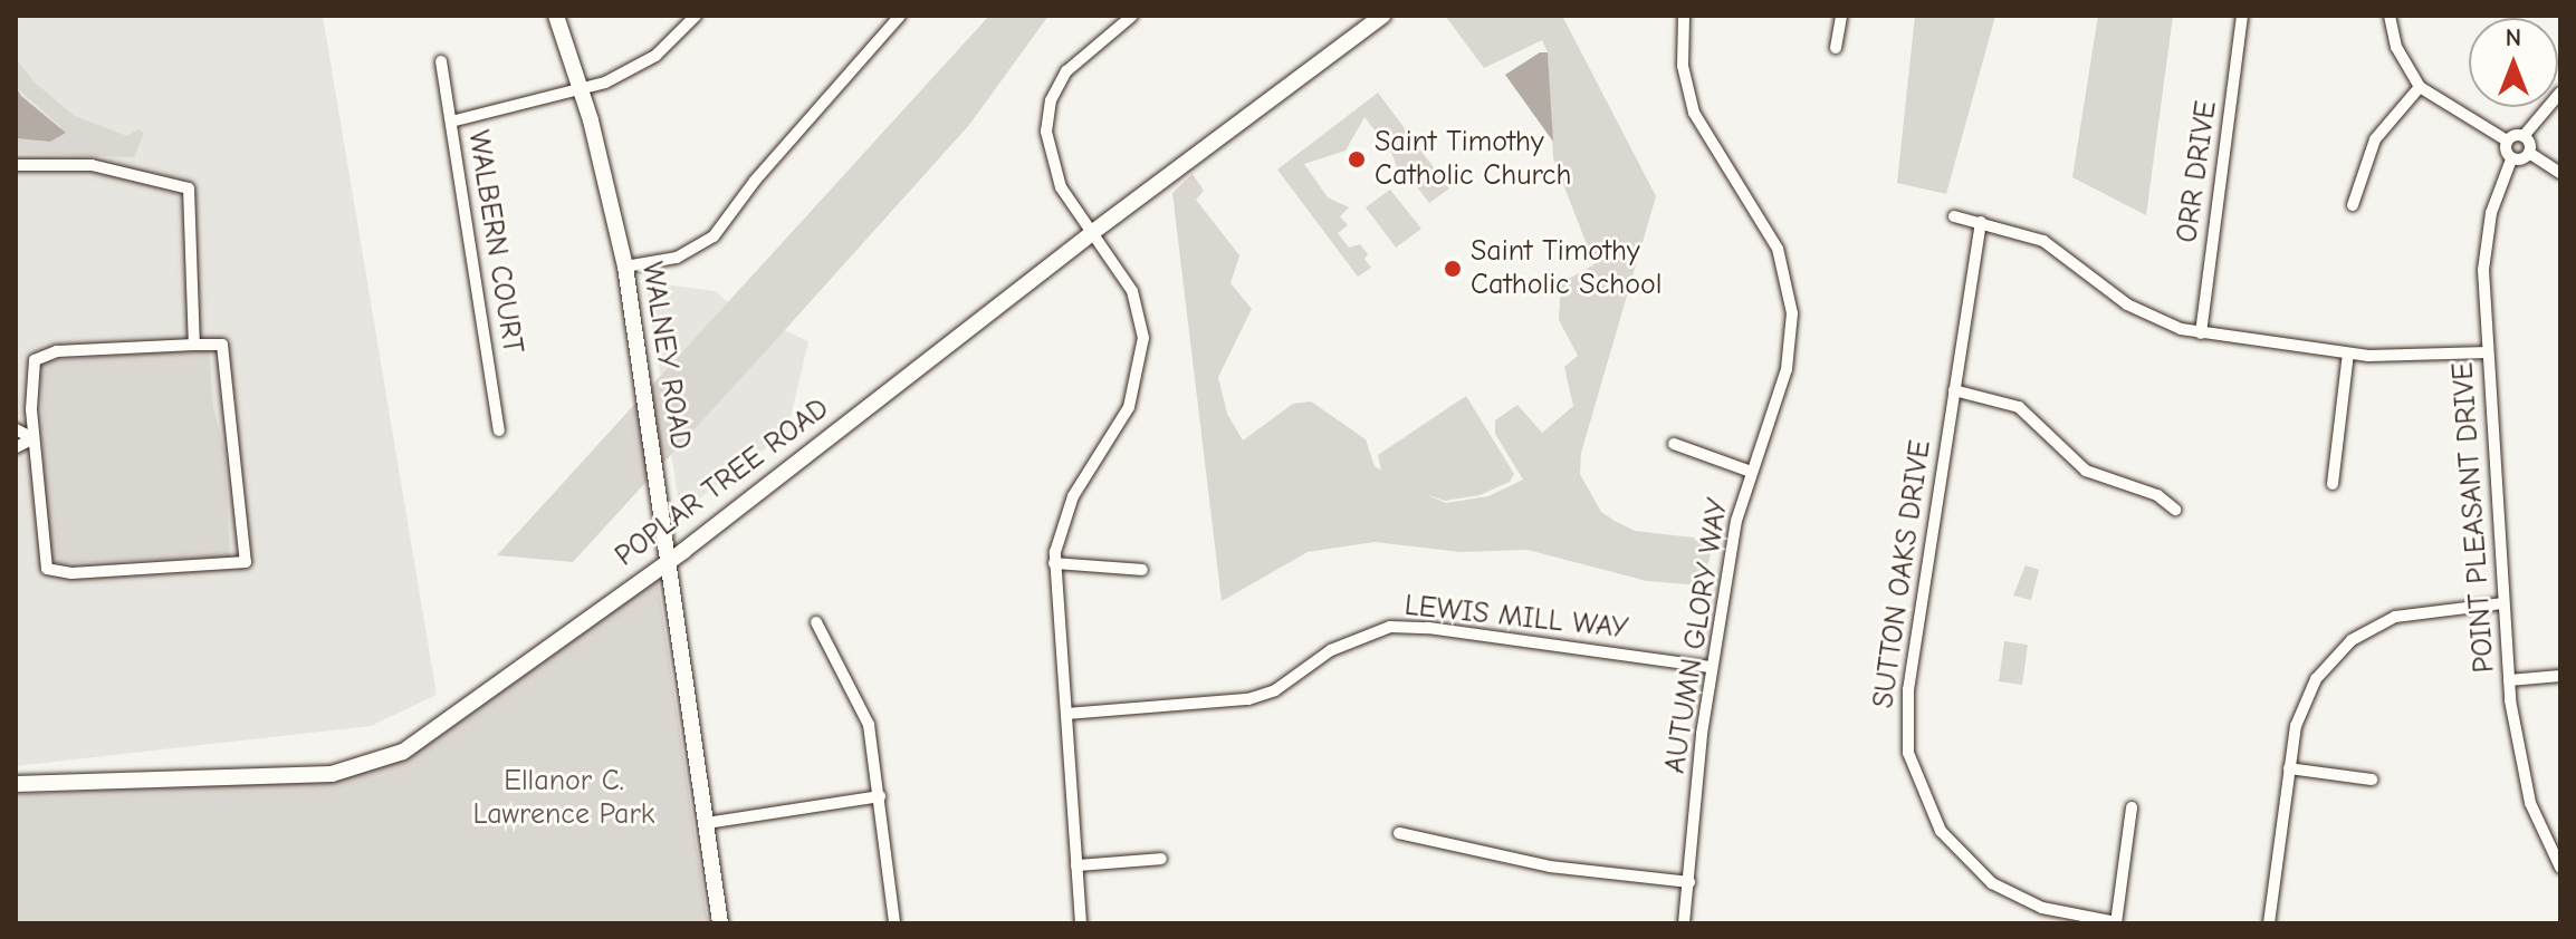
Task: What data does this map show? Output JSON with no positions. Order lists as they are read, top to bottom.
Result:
{
  "streets": {
    "main road": ["WALNEY ROAD", "POPLAR TREE ROAD"],
    "street": [
      "ORR DRIVE",
      "WALBERN COURT",
      "POINT PLEASANT DRIVE",
      "SUTTON OAKS DRIVE",
      "LEWIS MILL WAY",
      "AUTUMN GLORY WAY"
    ]
  },
  "crossings": [
    ["WALNEY ROAD", "POPLAR TREE ROAD"],
    ["LEWIS MILL WAY", "AUTUMN GLORY WAY"]
  ],
  "parks": ["Ellanor C. Lawrence Park"],
  "places": ["Saint Timothy Catholic Church", "Saint Timothy Catholic School"],
  "north": "top"
}
